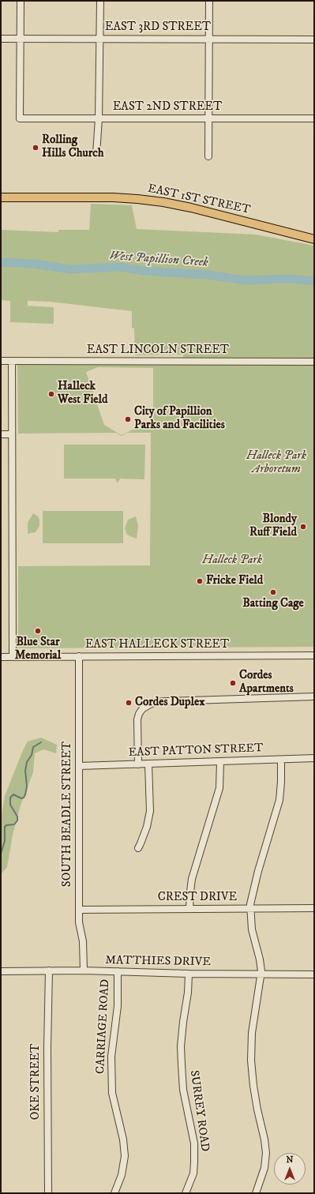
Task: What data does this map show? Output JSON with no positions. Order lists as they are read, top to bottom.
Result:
{
  "streets": {
    "main road": ["EAST 1ST STREET"],
    "street": [
      "EAST 3RD STREET",
      "EAST 2ND STREET",
      "EAST LINCOLN STREET",
      "EAST HALLECK STREET",
      "EAST PATTON STREET",
      "SOUTH BEADLE STREET",
      "CREST DRIVE",
      "MATTHIES DRIVE",
      "CARRIAGE ROAD",
      "OKE STREET",
      "SURREY ROAD"
    ]
  },
  "crossings": [
    ["EAST 3RD STREET", "EAST 2ND STREET"],
    ["EAST HALLECK STREET", "SOUTH BEADLE STREET"],
    ["EAST PATTON STREET", "SOUTH BEADLE STREET"],
    ["SOUTH BEADLE STREET", "CREST DRIVE"],
    ["SOUTH BEADLE STREET", "MATTHIES DRIVE"],
    ["MATTHIES DRIVE", "CARRIAGE ROAD"],
    ["MATTHIES DRIVE", "OKE STREET"],
    ["MATTHIES DRIVE", "SURREY ROAD"]
  ],
  "water": ["West Papillion Creek"],
  "parks": ["Halleck Park Arboretum", "Halleck Park"],
  "places": [
    "Rolling Hills Church",
    "Halleck West Field",
    "City of Papillion Parks and Facilities",
    "Blondy Ruff Field",
    "Fricke Field",
    "Batting Cage",
    "Blue Star Memorial",
    "Cordes Apartments",
    "Cordes Duplex"
  ],
  "north": "top"
}
